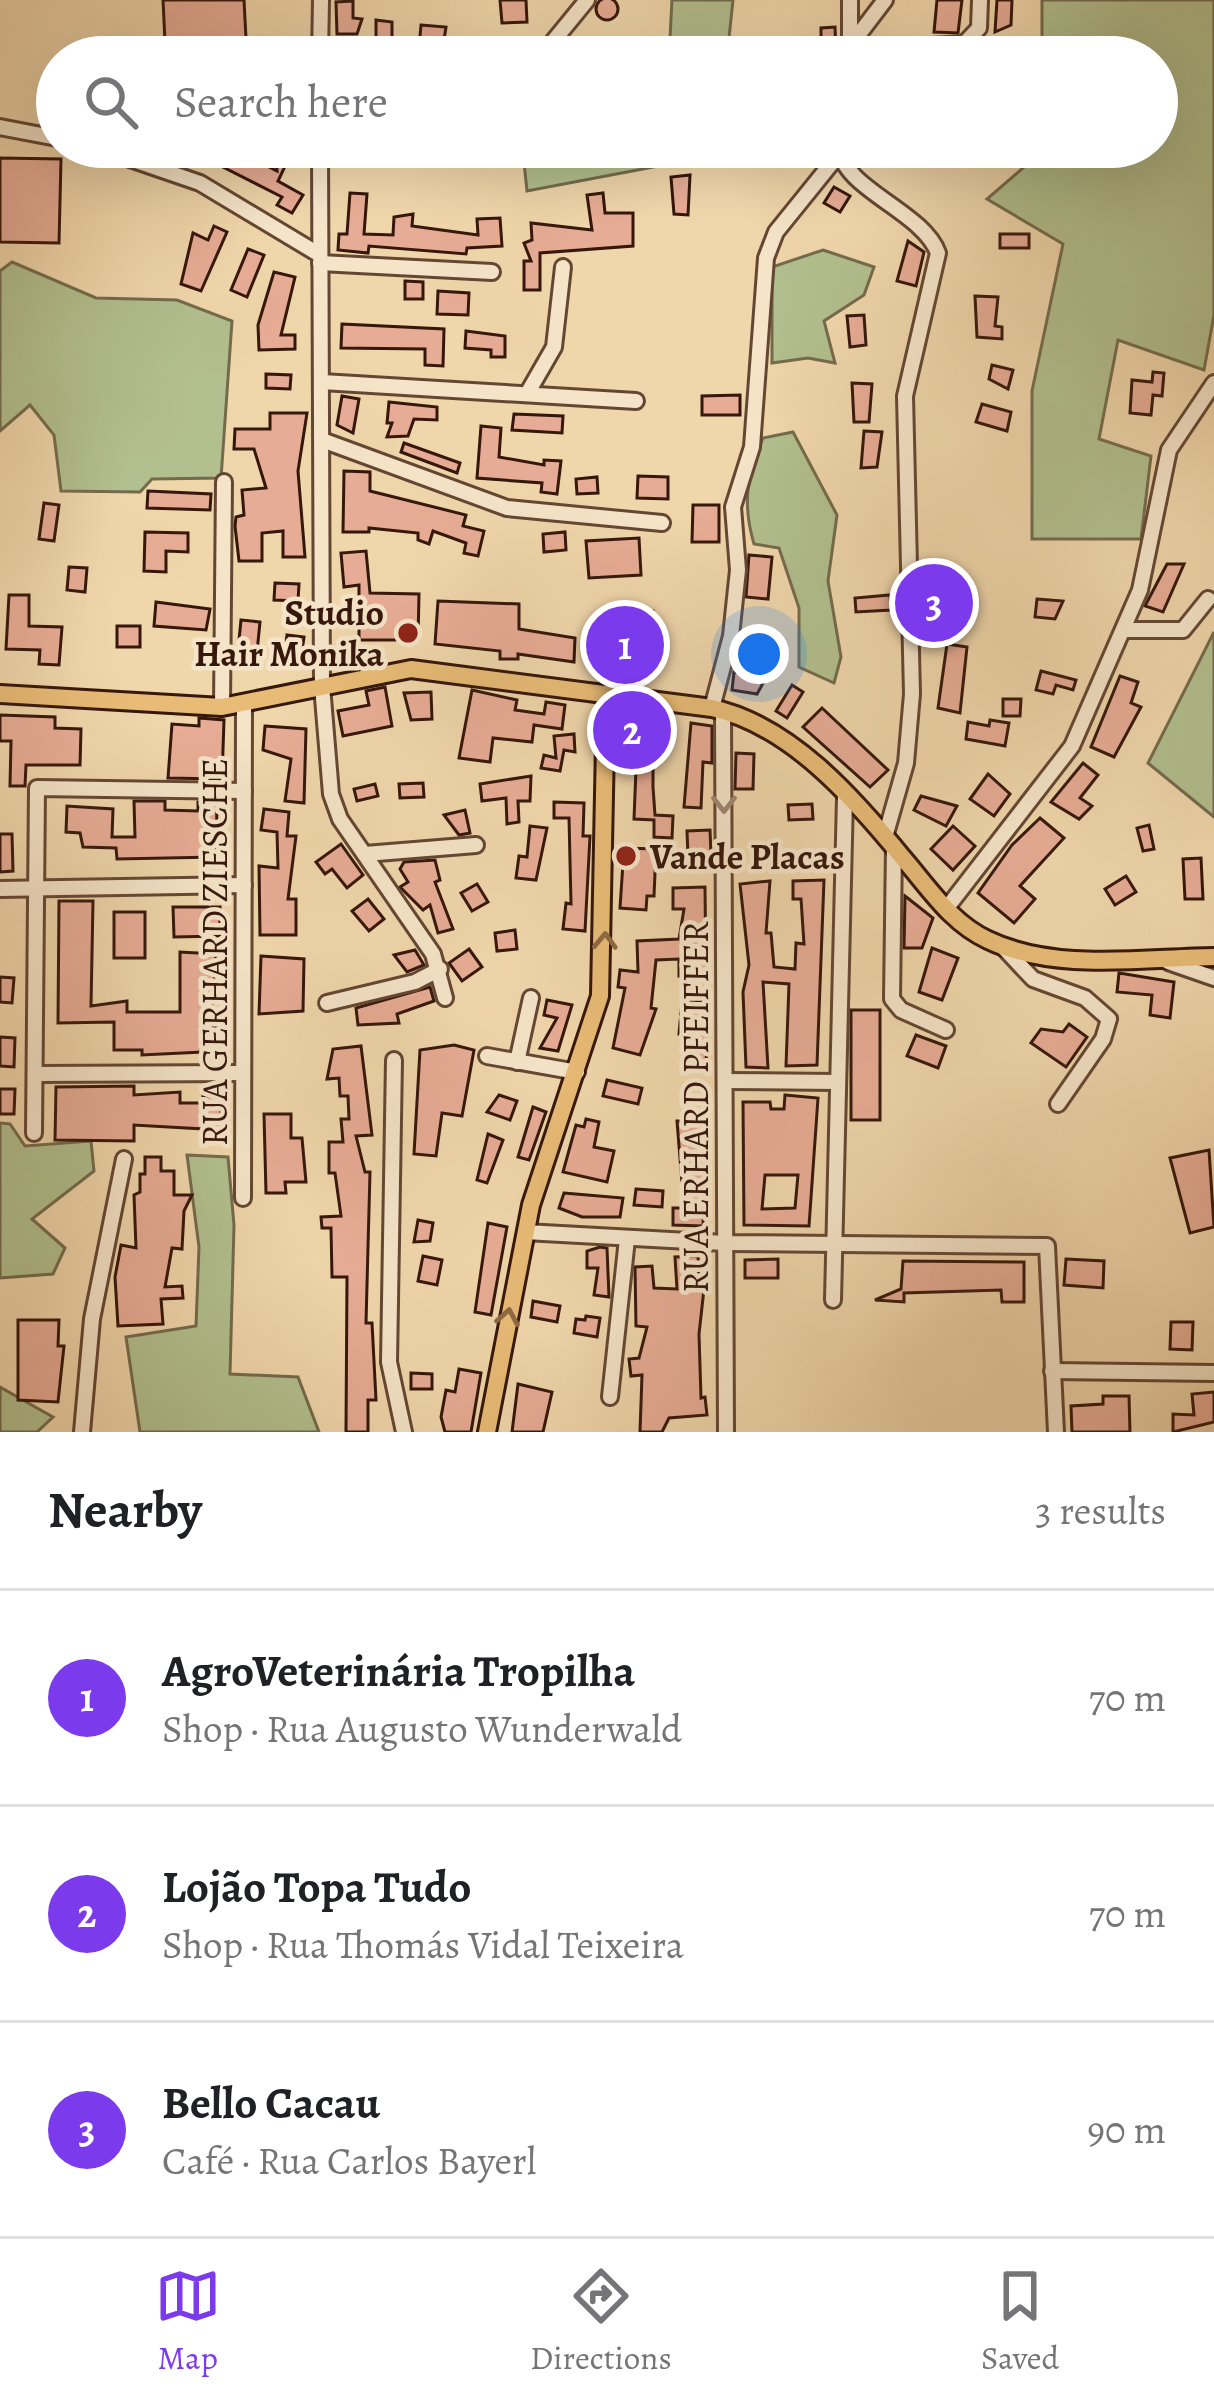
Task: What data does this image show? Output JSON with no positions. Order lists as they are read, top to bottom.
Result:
{
  "streets": {
    "street": ["RUA GERHARD ZIESCHE", "RUA ERHARD PFEIFFER"]
  },
  "places": ["Studio Hair Monika", "Vande Placas"],
  "page": {
    "search": "Search here",
    "pins": ["3", "1", "2"],
    "heading": ["Nearby", "3 results"],
    "list": [
      {
        "mark": "1",
        "name": "AgroVeterinária Tropilha",
        "note": "Shop · Rua Augusto Wunderwald",
        "value": "70 m"
      },
      {
        "mark": "2",
        "name": "Lojão Topa Tudo",
        "note": "Shop · Rua Thomás Vidal Teixeira",
        "value": "70 m"
      },
      {
        "mark": "3",
        "name": "Bello Cacau",
        "note": "Café · Rua Carlos Bayerl",
        "value": "90 m"
      }
    ],
    "nav": ["Map", "Directions", "Saved"]
  }
}
